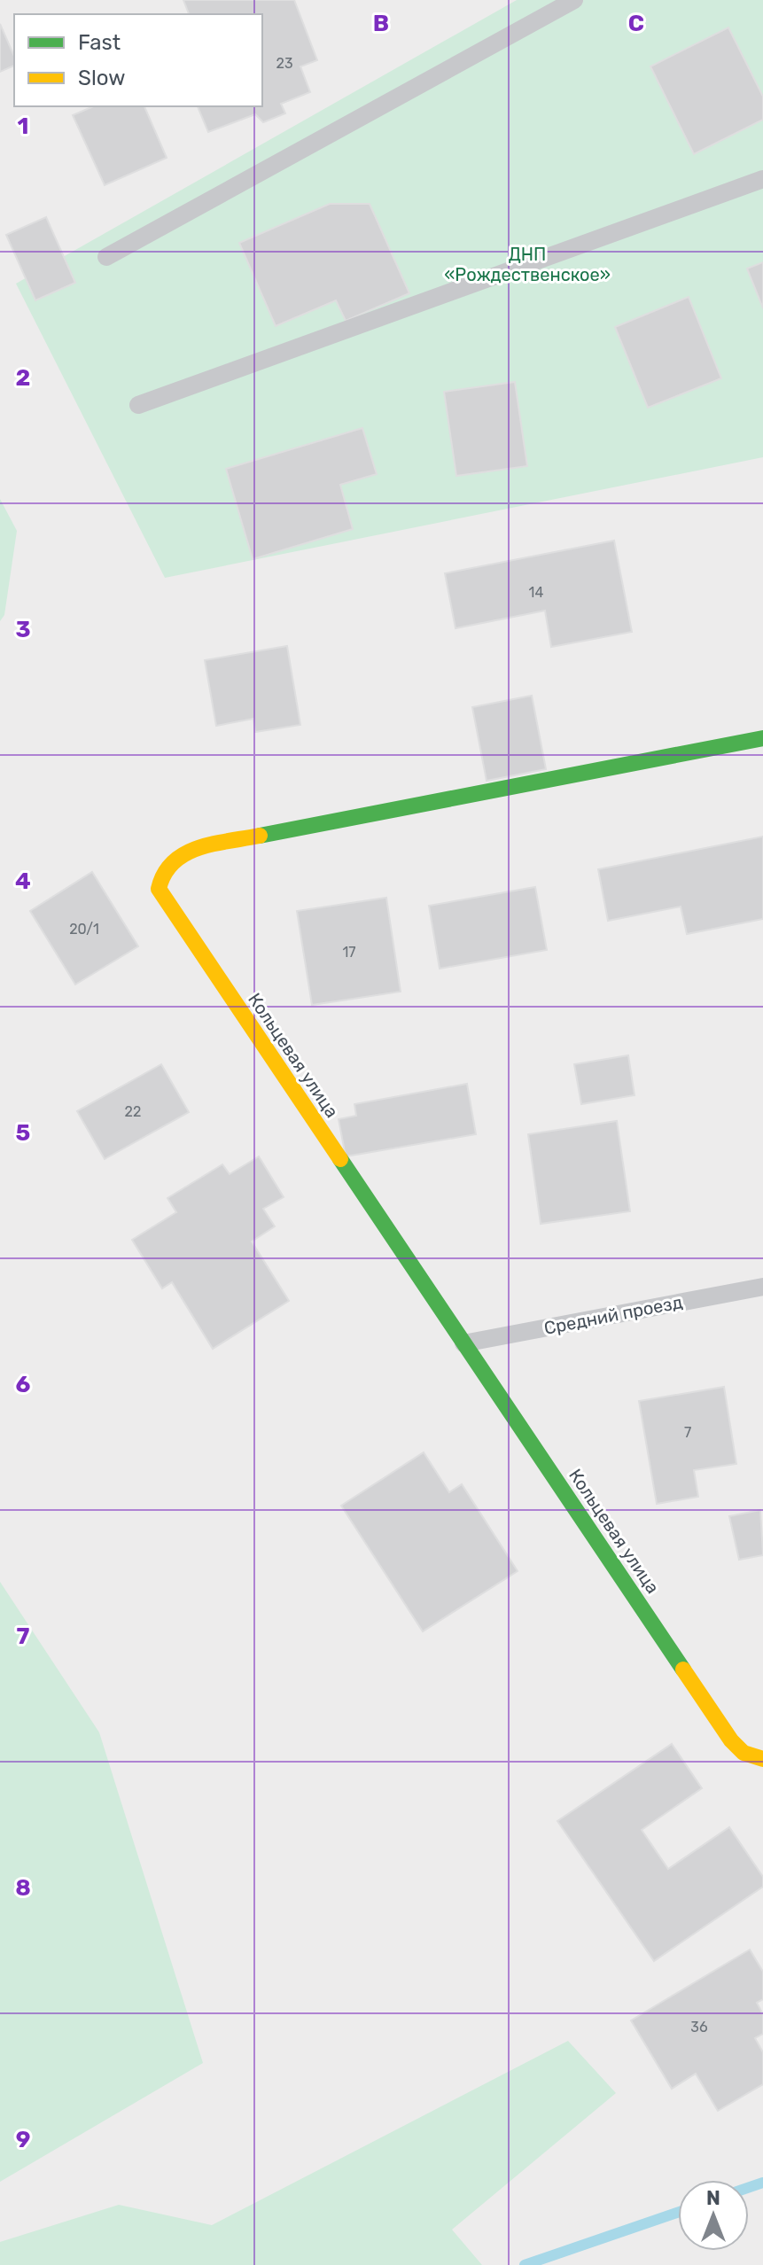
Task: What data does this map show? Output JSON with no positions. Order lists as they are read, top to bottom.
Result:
{
  "streets": {
    "street": ["Кольцевая улица"],
    "lane": ["Средний проезд"]
  },
  "crossings": [
    ["Кольцевая улица", "Средний проезд"]
  ],
  "parks": ["ДНП «Рождественское»"],
  "house_numbers": [
    "23",
    "14",
    "20/1",
    "17",
    "22",
    "7",
    "36"
  ],
  "legend": ["Fast", "Slow"],
  "north": "top",
  "grid": {
    "columns": ["B", "C"],
    "rows": [
      "1",
      "2",
      "3",
      "4",
      "5",
      "6",
      "7",
      "8",
      "9"
    ]
  }
}
